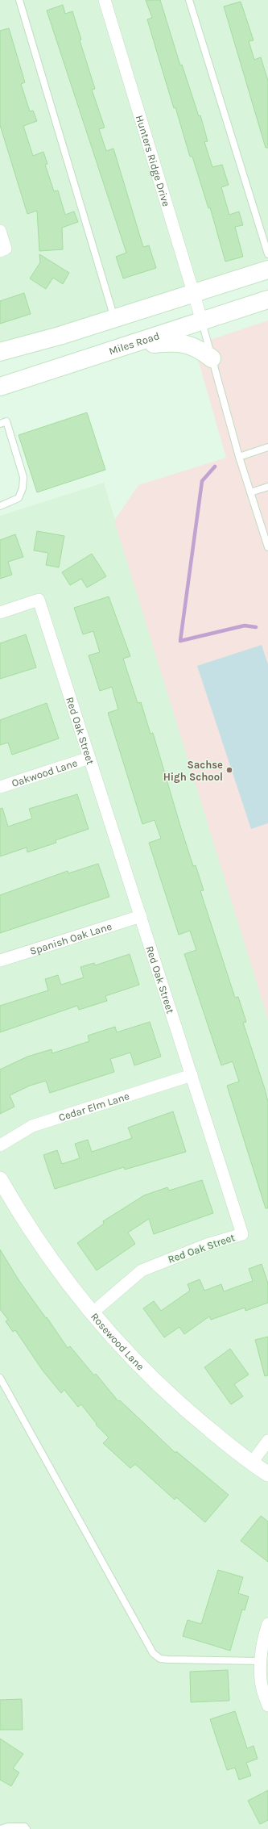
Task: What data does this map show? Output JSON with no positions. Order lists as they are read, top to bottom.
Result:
{
  "streets": {
    "main road": ["Miles Road"],
    "street": [
      "Hunters Ridge Drive",
      "Red Oak Street",
      "Oakwood Lane",
      "Spanish Oak Lane",
      "Cedar Elm Lane",
      "Rosewood Lane"
    ]
  },
  "crossings": [
    ["Hunters Ridge Drive", "Miles Road"],
    ["Red Oak Street", "Oakwood Lane"],
    ["Red Oak Street", "Spanish Oak Lane"],
    ["Red Oak Street", "Cedar Elm Lane"],
    ["Red Oak Street", "Rosewood Lane"]
  ],
  "places": ["Sachse High School"]
}
